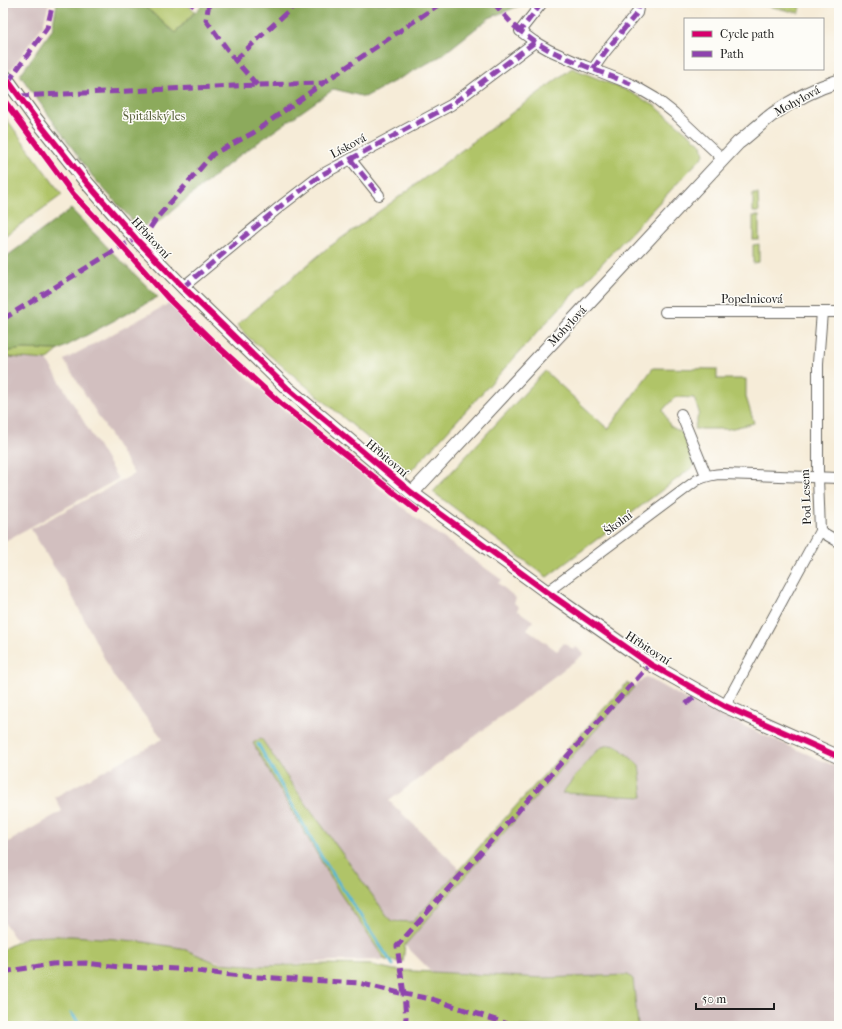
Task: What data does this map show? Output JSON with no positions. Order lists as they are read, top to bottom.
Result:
{
  "streets": {
    "street": [
      "Mohylová",
      "Lísková",
      "Hřbitovní",
      "Popelnicová",
      "Pod Lesem",
      "Školní"
    ]
  },
  "crossings": [
    ["Mohylová", "Hřbitovní"],
    ["Lísková", "Hřbitovní"],
    ["Hřbitovní", "Pod Lesem"],
    ["Hřbitovní", "Školní"],
    ["Popelnicová", "Pod Lesem"],
    ["Pod Lesem", "Školní"]
  ],
  "parks": ["Špitálský les"],
  "legend": ["Cycle path", "Path"],
  "scale_bar": "50 m"
}
